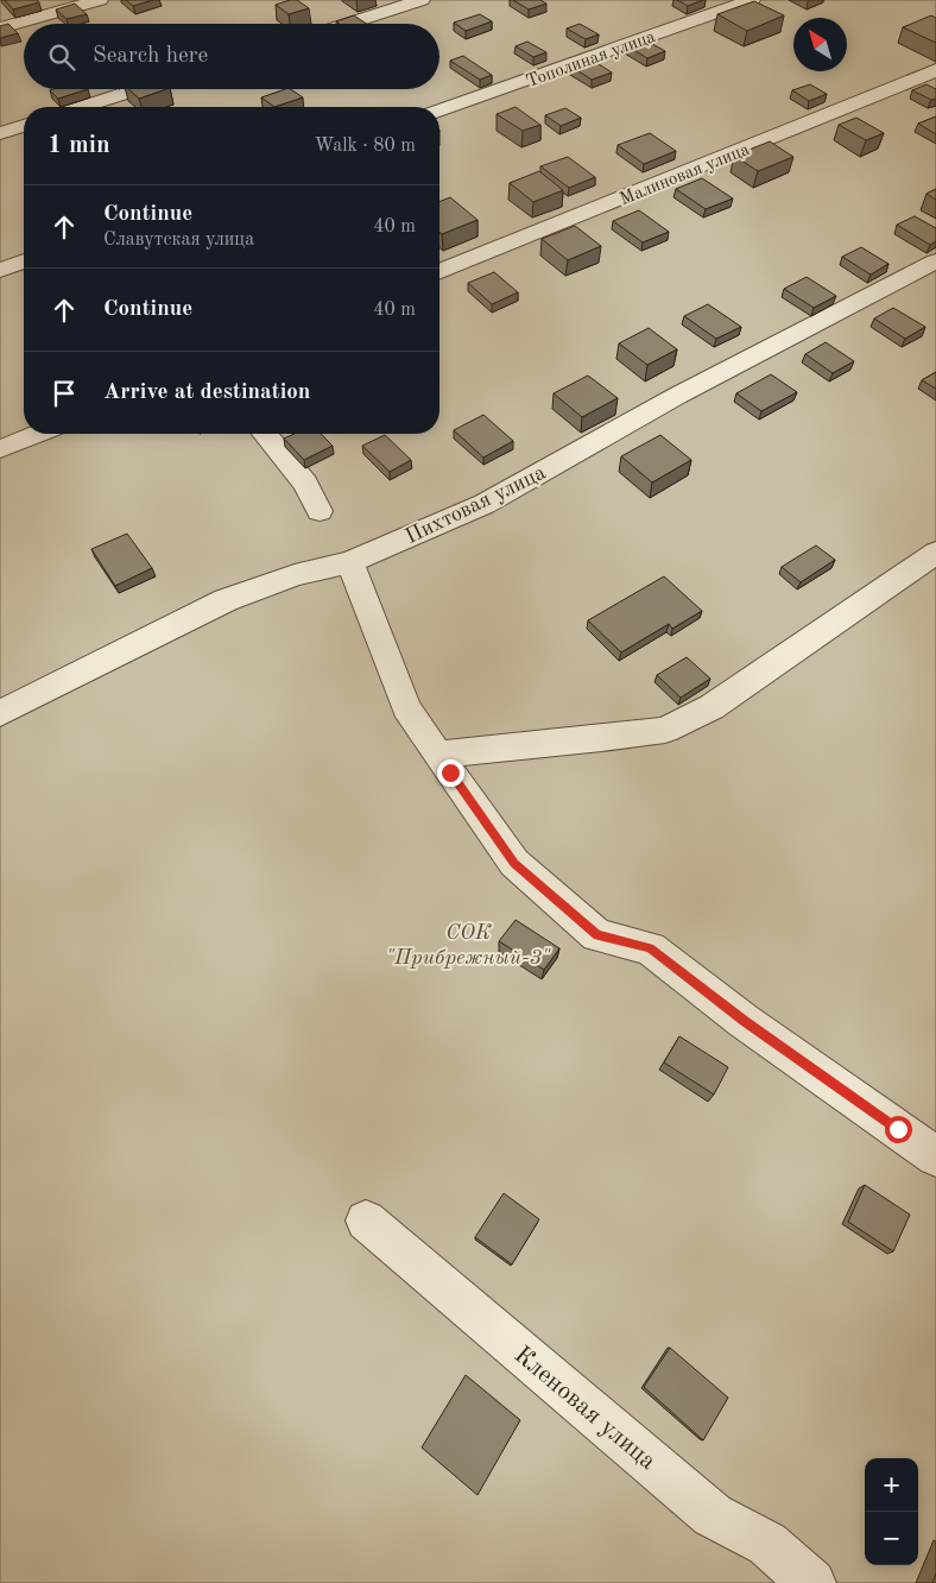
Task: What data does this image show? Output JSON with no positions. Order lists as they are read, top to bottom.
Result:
{
  "streets": {
    "street": [
      "Тополиная улица",
      "Малиновая улица",
      "Пихтовая улица",
      "Кленовая улица"
    ]
  },
  "parks": ["СОК \"Прибрежный-3\""],
  "north": "top left",
  "page": {
    "search": "Search here",
    "heading": ["1 min", "Walk · 80 m"],
    "list": [
      ["Continue", "Славутская улица", "40 m"],
      ["Continue", "40 m"],
      "Arrive at destination"
    ],
    "map_buttons": ["+", "−"]
  }
}
